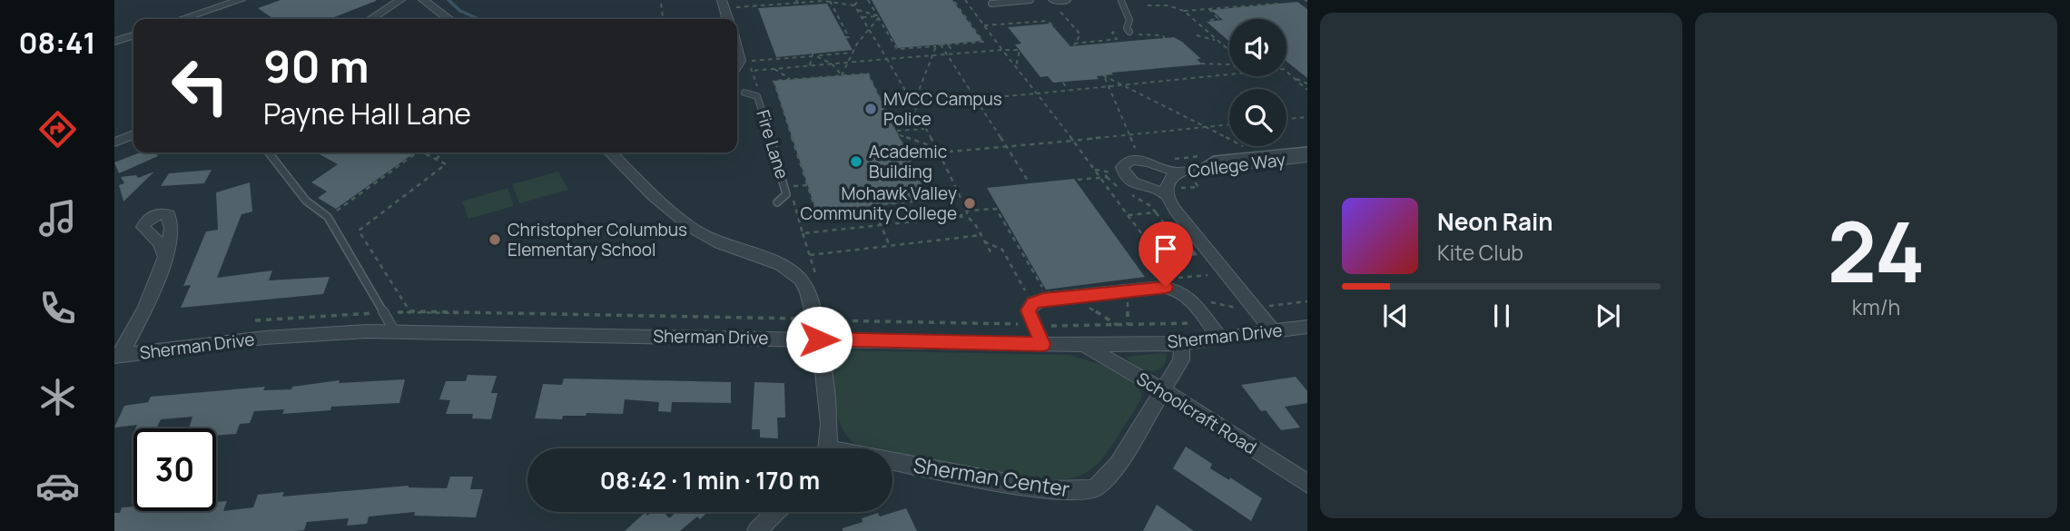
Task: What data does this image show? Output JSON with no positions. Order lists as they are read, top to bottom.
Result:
{
  "streets": {
    "street": [
      "College Way",
      "Sherman Drive",
      "Schoolcraft Road",
      "Sherman Center"
    ],
    "lane": ["Fire Lane"]
  },
  "crossings": [
    ["Sherman Drive", "Schoolcraft Road"],
    ["Sherman Drive", "Sherman Center"],
    ["Schoolcraft Road", "Sherman Center"]
  ],
  "places": [
    "MVCC Campus Police",
    "Academic Building",
    "Mohawk Valley Community College",
    "Christopher Columbus Elementary School"
  ],
  "page": {
    "tabs": "08:41",
    "tile": ["24", "km/h"],
    "turn": ["90 m", "Payne Hall Lane"],
    "song": ["Neon Rain", "Kite Club"],
    "limit": "30",
    "trip": "08:42 · 1 min · 170 m"
  }
}
